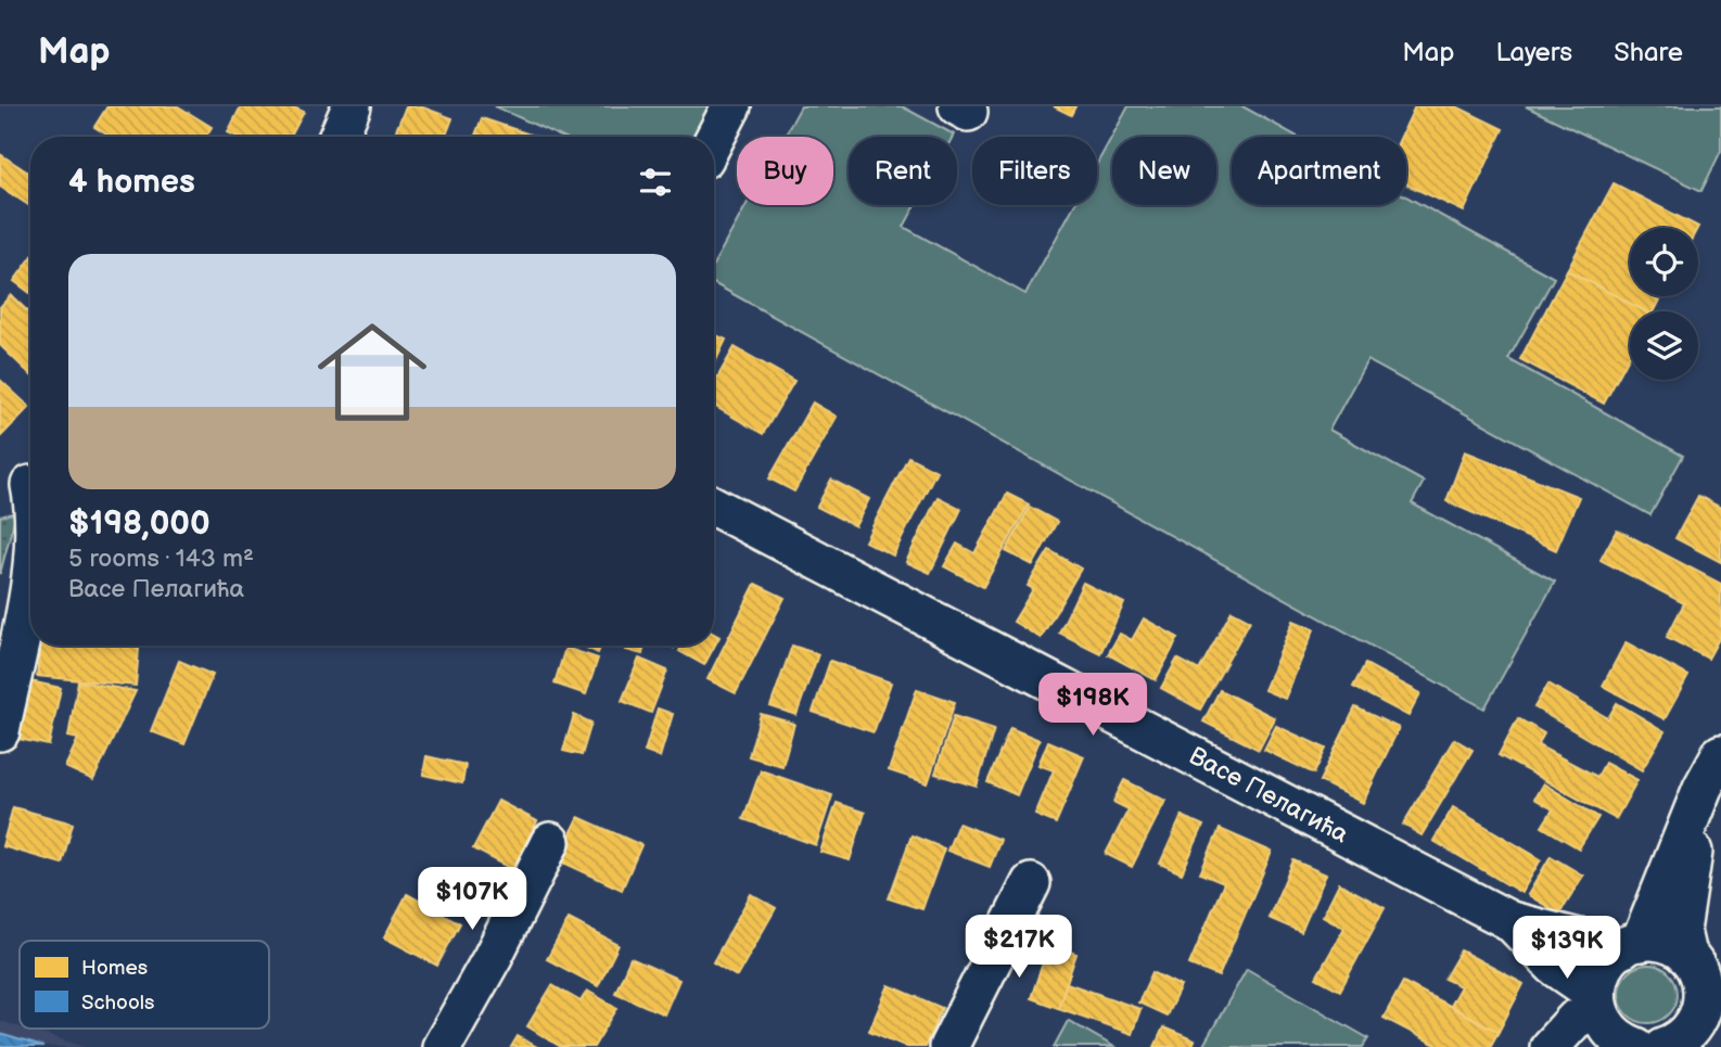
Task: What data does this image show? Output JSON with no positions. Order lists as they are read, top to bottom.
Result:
{
  "streets": {
    "street": ["Васе Пелагића"]
  },
  "legend": ["Homes", "Schools"],
  "page": {
    "header": "Map",
    "nav": ["Map", "Layers", "Share"],
    "chip": [
      "Buy",
      "Rent",
      "Filters",
      "New",
      "Apartment"
    ],
    "heading": "4 homes",
    "list": [
      {
        "name": "$198,000",
        "note": "5 rooms · 143 m² · Васе Пелагића"
      }
    ],
    "price": [
      "$198K",
      "$107K",
      "$217K",
      "$139K"
    ]
  }
}
